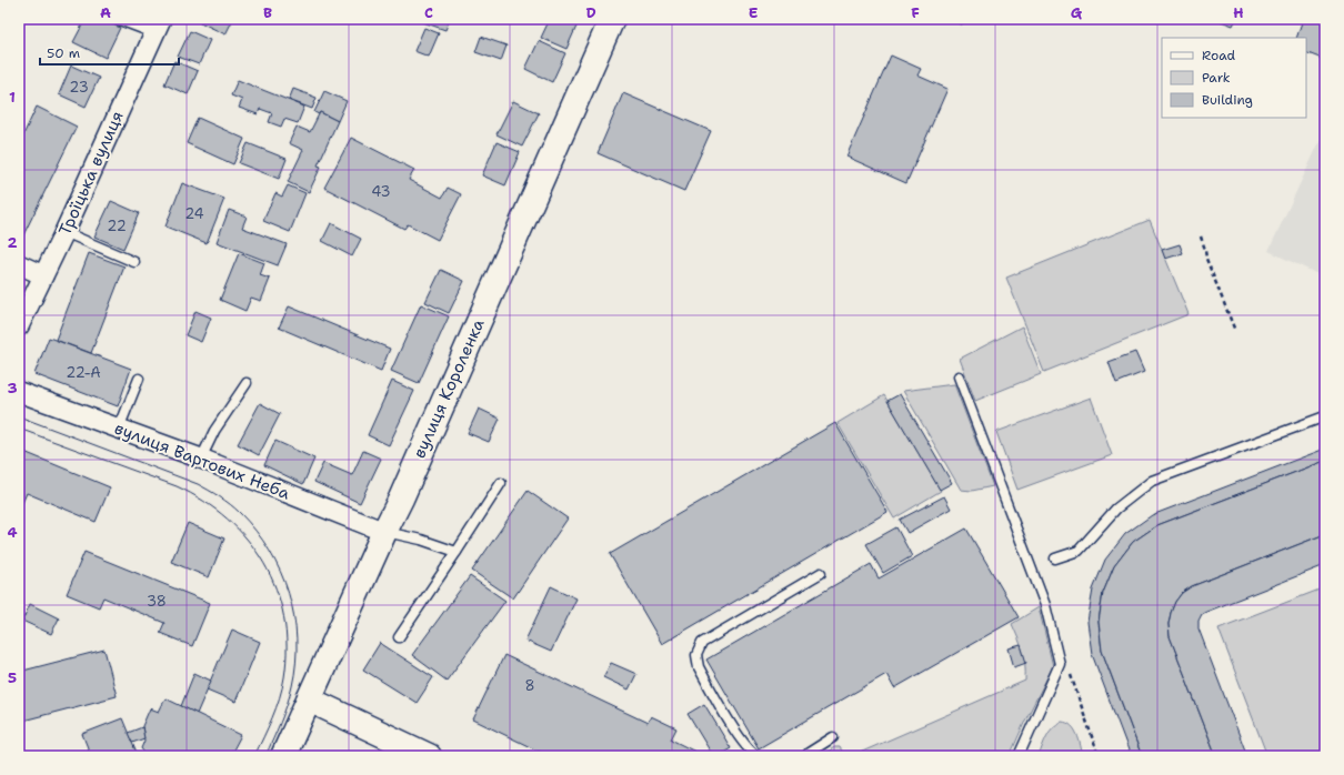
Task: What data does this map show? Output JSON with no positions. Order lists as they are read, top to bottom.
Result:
{
  "streets": {
    "street": ["Троїцька вулиця", "вулиця Короленка", "вулиця Вартових Неба"]
  },
  "crossings": [
    ["вулиця Короленка", "вулиця Вартових Неба"]
  ],
  "house_numbers": [
    "23",
    "43",
    "24",
    "22",
    "22-А",
    "38",
    "8"
  ],
  "legend": ["Road", "Park", "Building"],
  "scale_bar": "50 m",
  "grid": {
    "columns": [
      "A",
      "B",
      "C",
      "D",
      "E",
      "F",
      "G",
      "H"
    ],
    "rows": [
      "1",
      "2",
      "3",
      "4",
      "5"
    ]
  }
}
